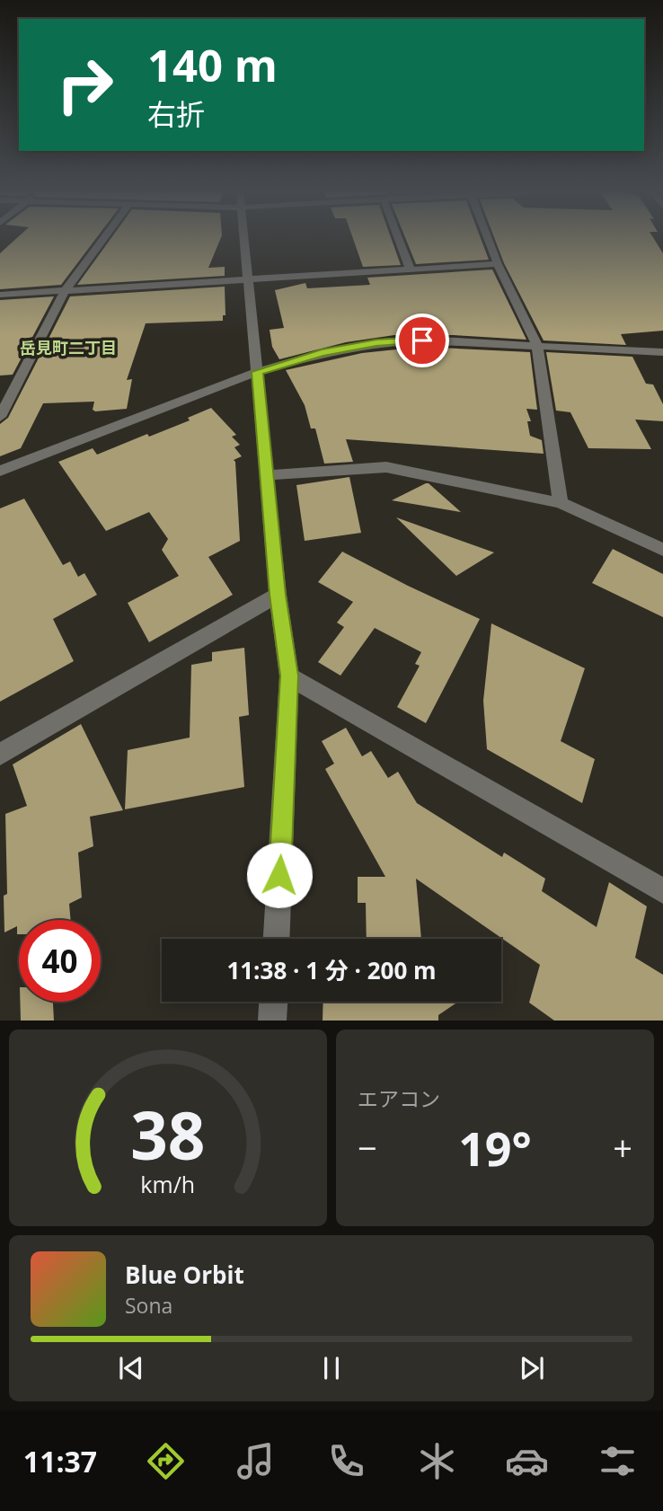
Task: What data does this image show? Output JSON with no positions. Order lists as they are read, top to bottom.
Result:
{
  "districts": ["岳見町二丁目"],
  "page": {
    "turn": ["140 m", "右折"],
    "limit": "40",
    "trip": "11:38 · 1 分 · 200 m",
    "tile": "エアコン",
    "heat": ["−", "19°", "+"],
    "song": ["Blue Orbit", "Sona"],
    "tabs": "11:37",
    "gauge": ["38", "km/h"]
  }
}
